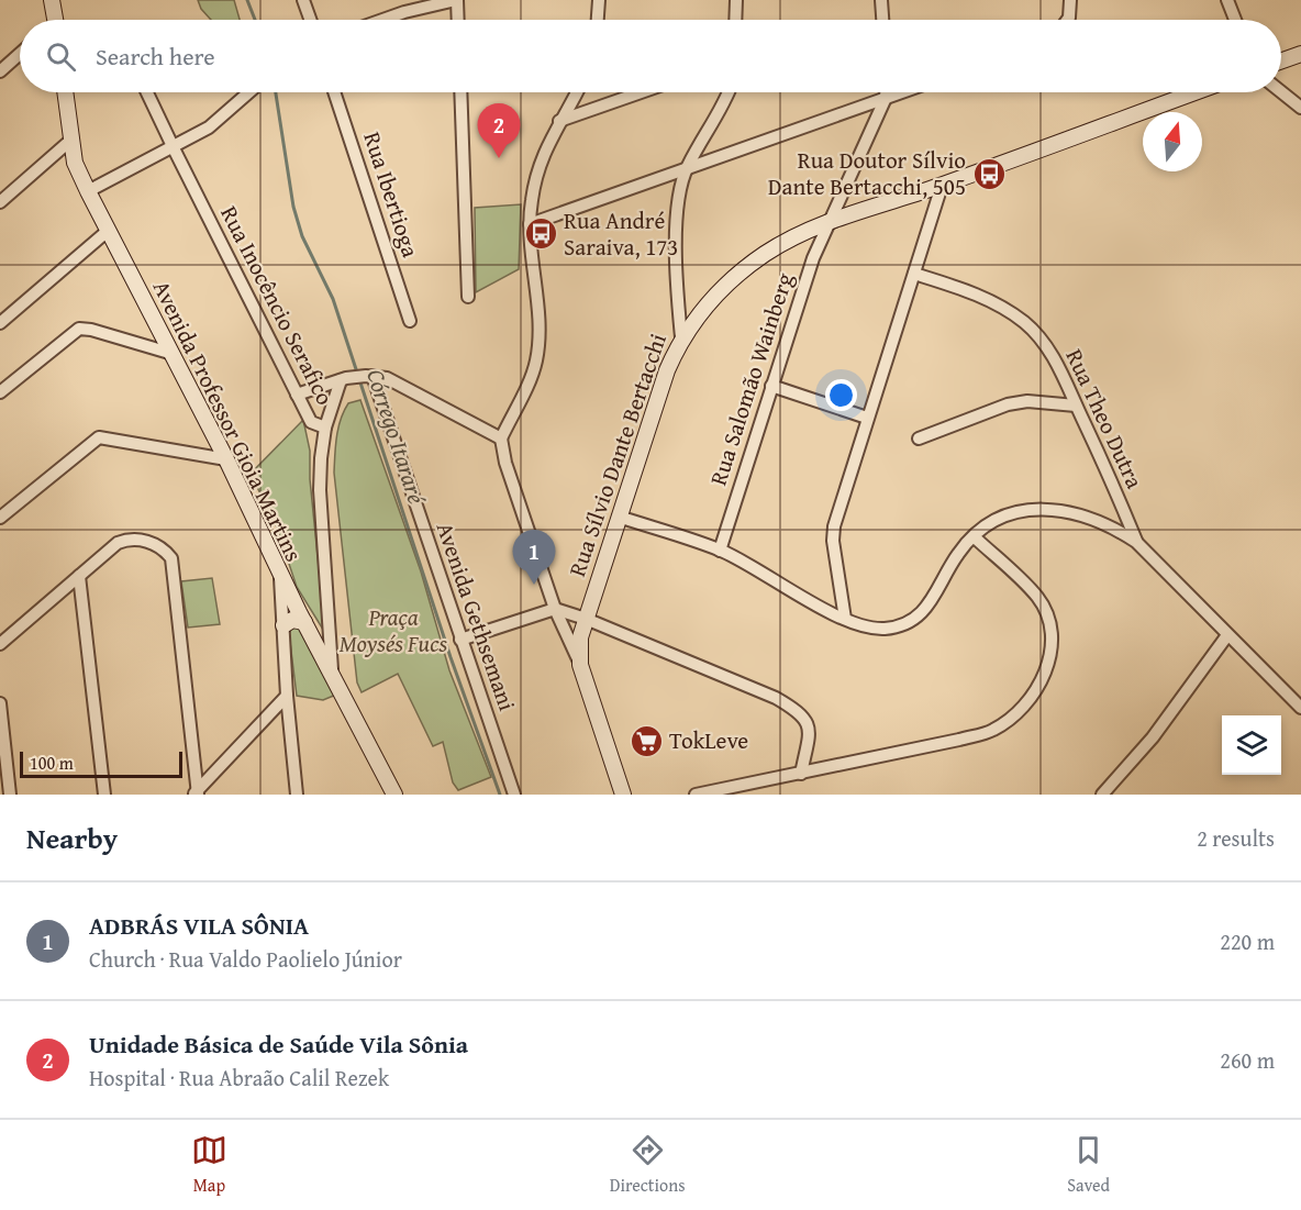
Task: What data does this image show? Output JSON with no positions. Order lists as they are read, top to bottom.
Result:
{
  "streets": {
    "street": [
      "Rua Ibertioga",
      "Rua Inocêncio Serafico",
      "Rua Salomão Wainberg",
      "Rua Theo Dutra",
      "Avenida Professor Gioia Martins",
      "Rua Sílvio Dante Bertacchi",
      "Avenida Gethsemani"
    ]
  },
  "crossings": [
    ["Rua Salomão Wainberg", "Rua Sílvio Dante Bertacchi"]
  ],
  "water": ["Córrego Itararé"],
  "parks": ["Praça Moysés Fucs"],
  "places": {
    "bus stop": ["Rua Doutor Sílvio Dante Bertacchi, 505", "Rua André Saraiva, 173"],
    "supermarket": ["TokLeve"]
  },
  "scale_bar": "100 m",
  "north": "top",
  "page": {
    "search": "Search here",
    "pins": ["2", "1"],
    "scale": "100 m",
    "heading": ["Nearby", "2 results"],
    "list": [
      {
        "mark": "1",
        "name": "ADBRÁS VILA SÔNIA",
        "note": "Church · Rua Valdo Paolielo Júnior",
        "value": "220 m"
      },
      {
        "mark": "2",
        "name": "Unidade Básica de Saúde Vila Sônia",
        "note": "Hospital · Rua Abraão Calil Rezek",
        "value": "260 m"
      }
    ],
    "nav": ["Map", "Directions", "Saved"]
  }
}
